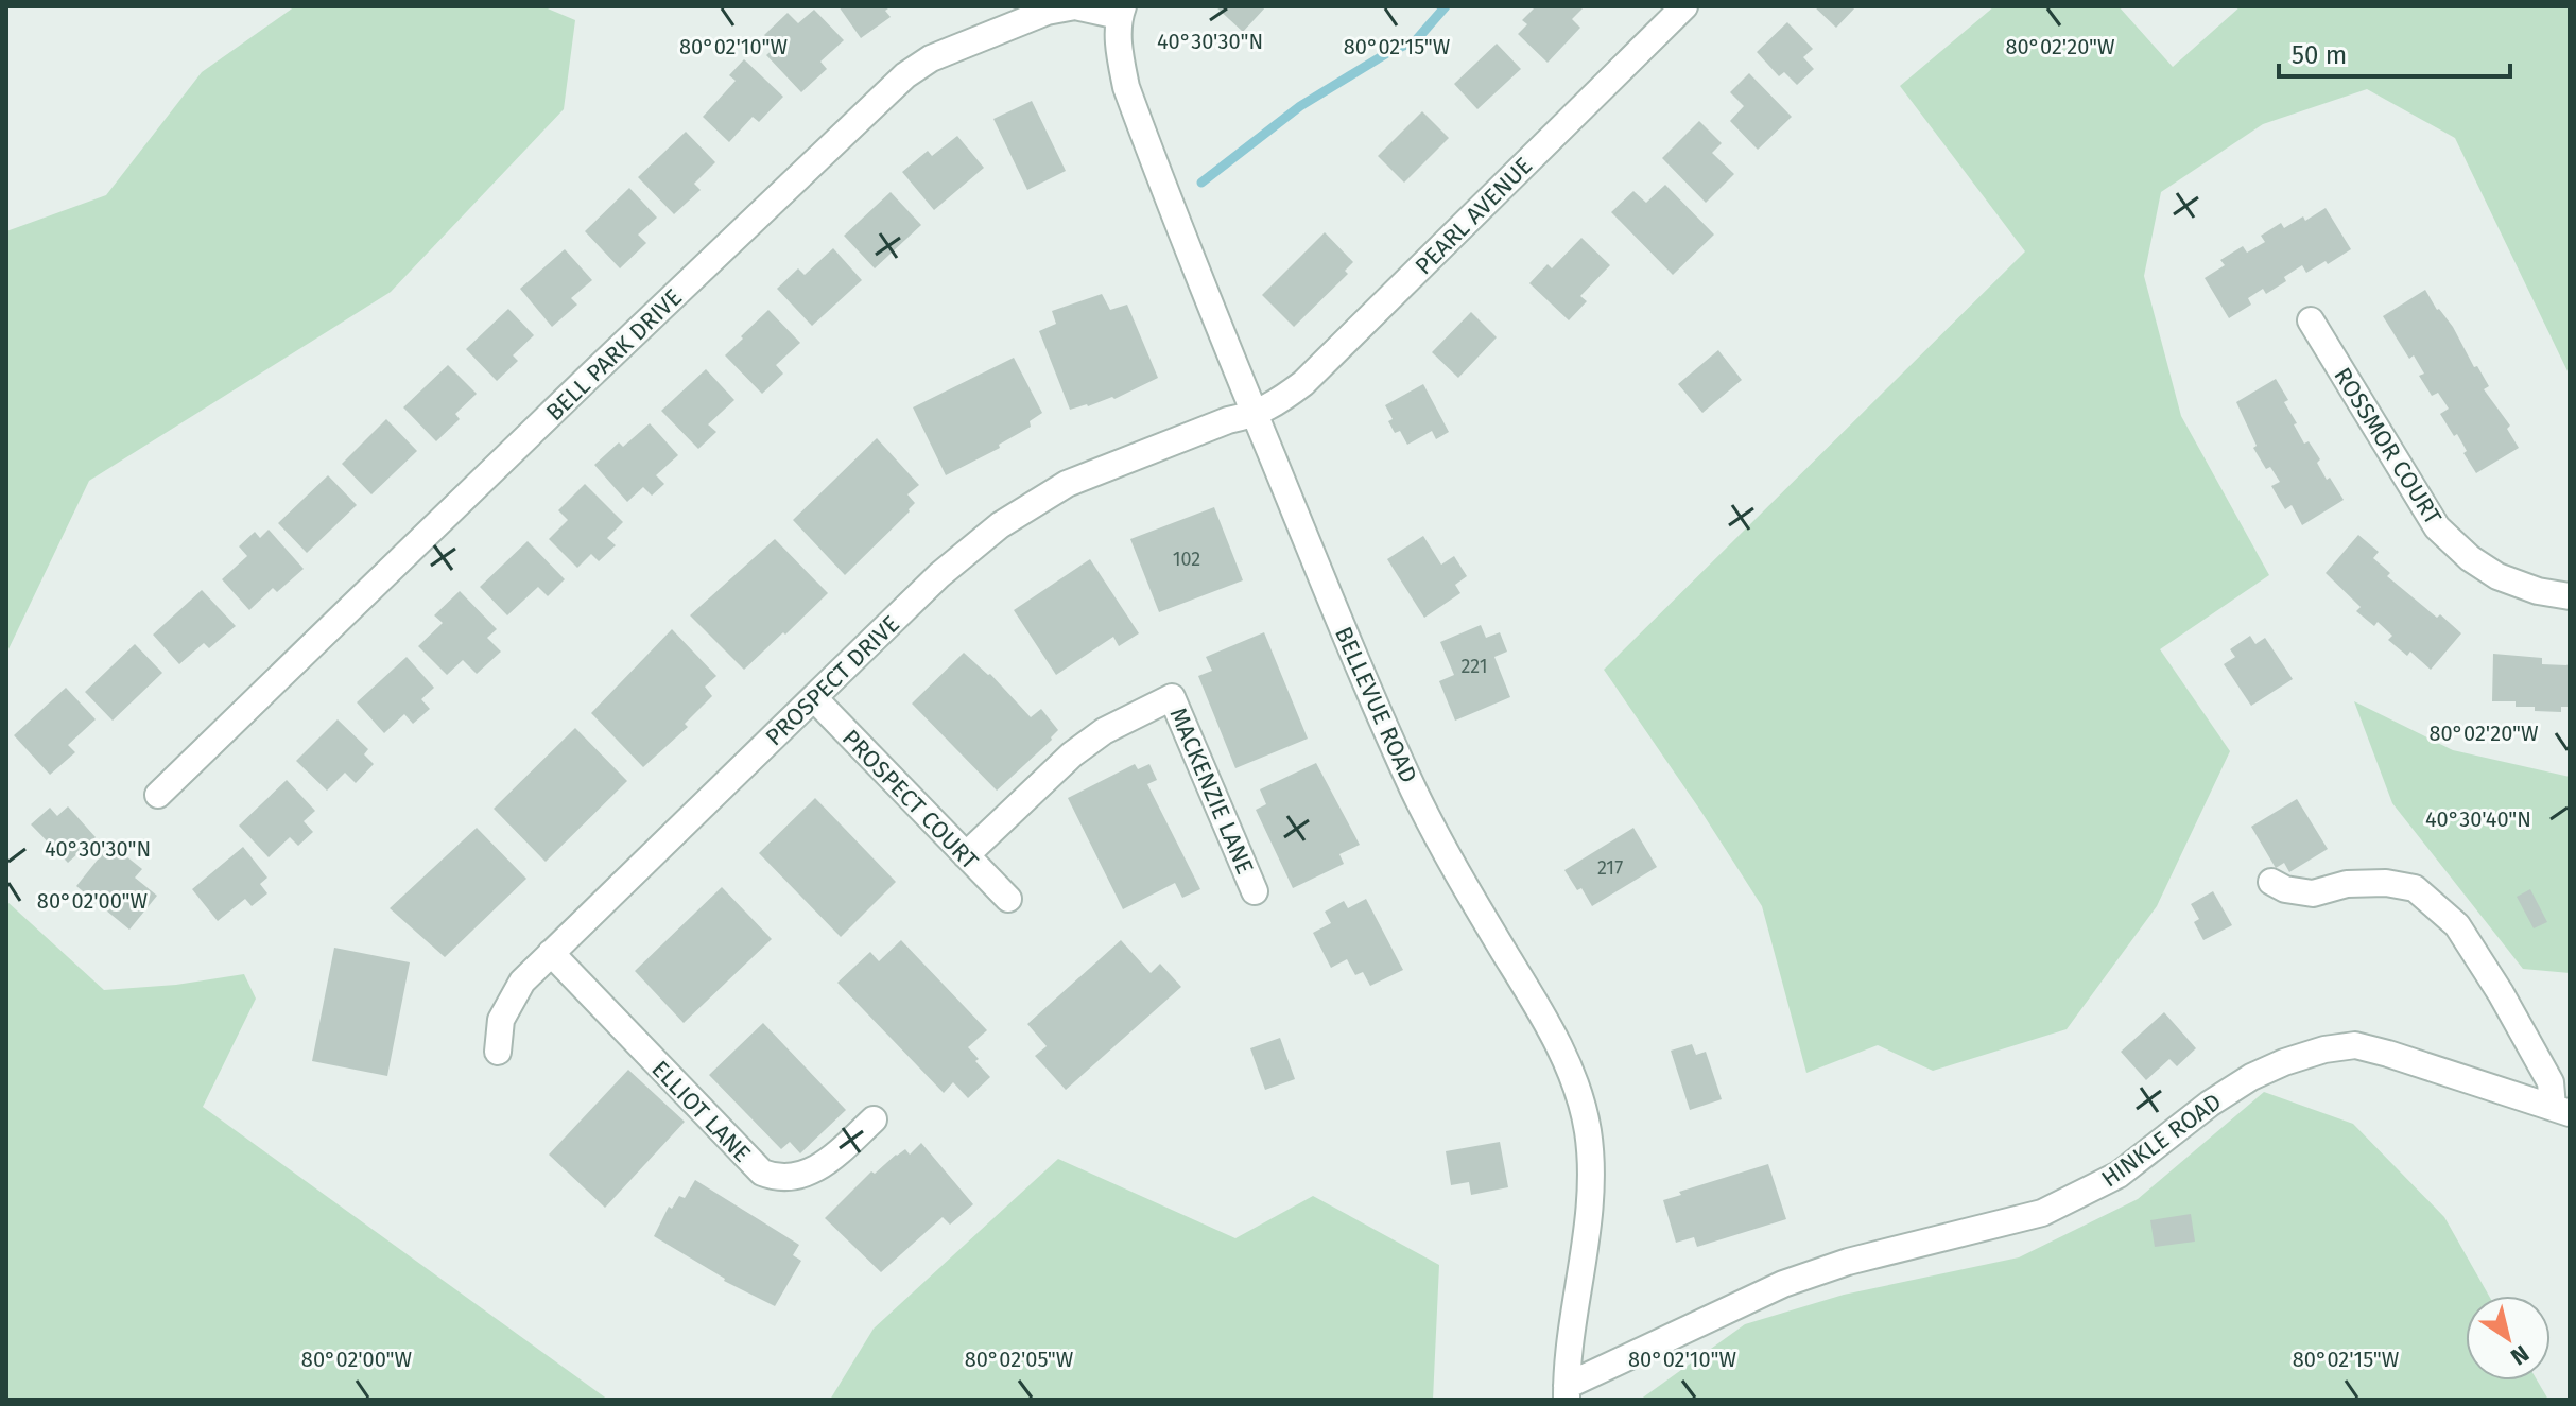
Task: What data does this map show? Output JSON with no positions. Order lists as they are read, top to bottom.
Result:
{
  "streets": {
    "street": [
      "PEARL AVENUE",
      "BELL PARK DRIVE",
      "ROSSMOR COURT",
      "PROSPECT DRIVE",
      "BELLEVUE ROAD",
      "MACKENZIE LANE",
      "PROSPECT COURT",
      "ELLIOT LANE",
      "HINKLE ROAD"
    ]
  },
  "crossings": [
    ["PEARL AVENUE", "PROSPECT DRIVE"],
    ["PEARL AVENUE", "BELLEVUE ROAD"],
    ["BELL PARK DRIVE", "BELLEVUE ROAD"],
    ["PROSPECT DRIVE", "BELLEVUE ROAD"],
    ["PROSPECT DRIVE", "PROSPECT COURT"],
    ["PROSPECT DRIVE", "ELLIOT LANE"],
    ["BELLEVUE ROAD", "HINKLE ROAD"],
    ["MACKENZIE LANE", "PROSPECT COURT"]
  ],
  "house_numbers": ["102", "221", "217"],
  "scale_bar": "50 m",
  "north": "bottom right",
  "coordinates": [
    "40°30'30\"N",
    "80°02'15\"W",
    "80°02'20\"W",
    "80°02'10\"W",
    "40°30'40\"N",
    "80°02'00\"W",
    "80°02'05\"W"
  ]
}
